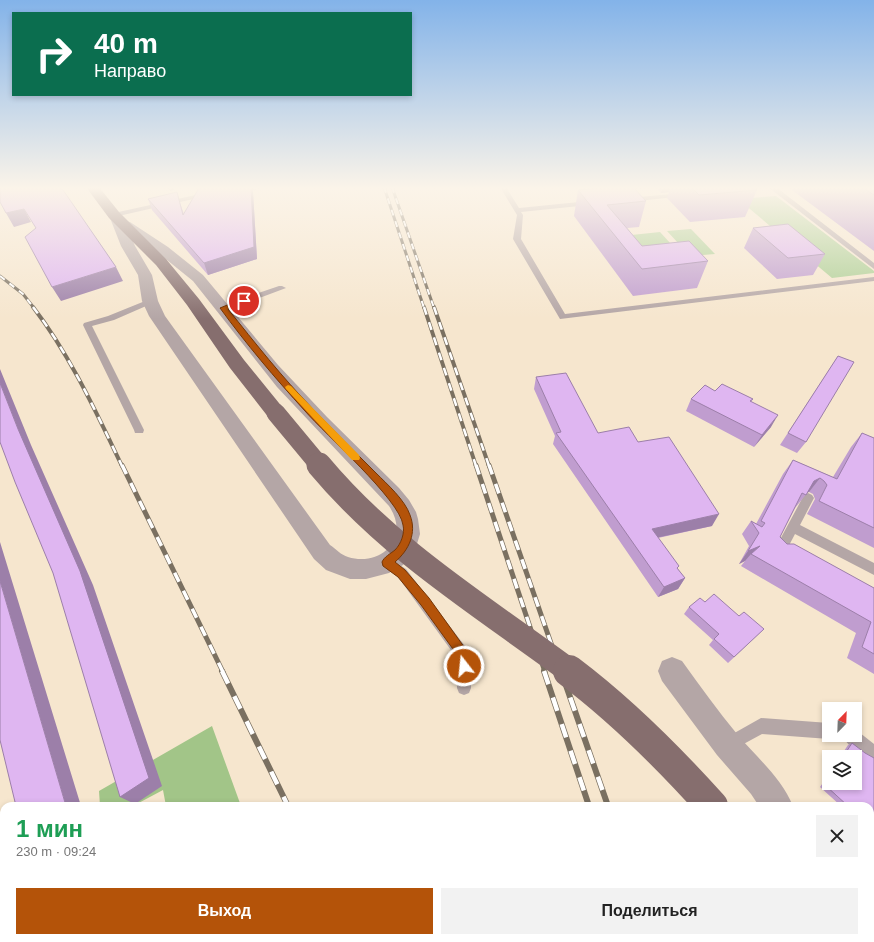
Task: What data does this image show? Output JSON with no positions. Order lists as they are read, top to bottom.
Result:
{
  "north": "top right",
  "page": {
    "turn": ["40 m", "Направо"],
    "heading": ["1 мин", "230 m · 09:24"],
    "buttons": ["Выход", "Поделиться"]
  }
}
